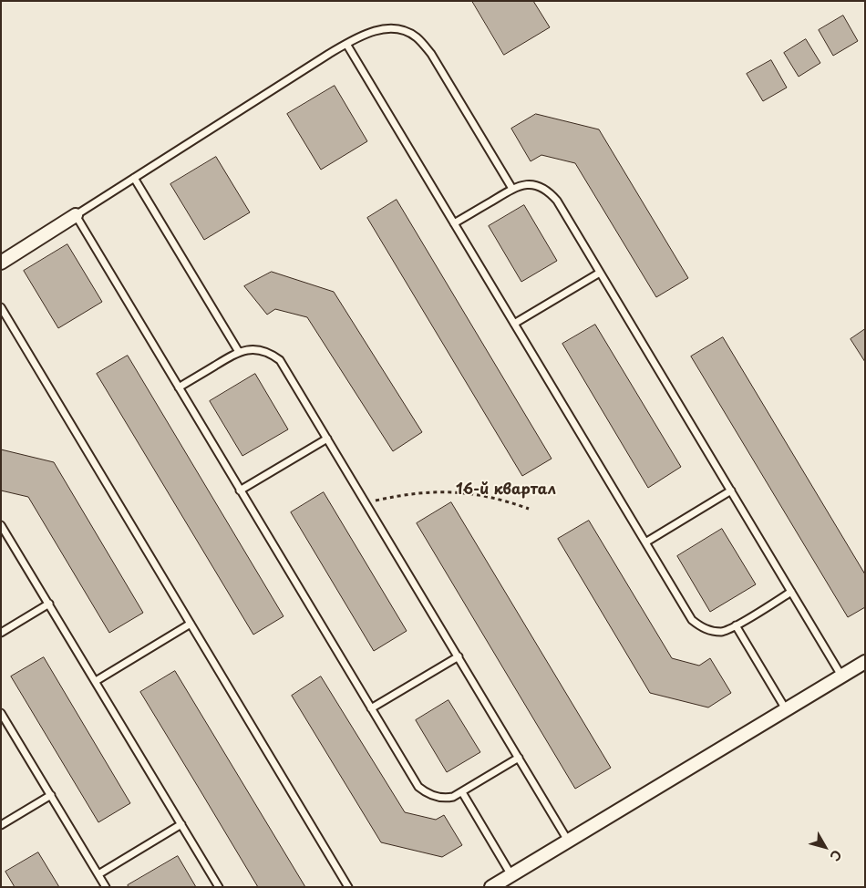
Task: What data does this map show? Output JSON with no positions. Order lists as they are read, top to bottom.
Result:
{
  "districts": ["16-й квартал"],
  "north": "bottom right"
}
